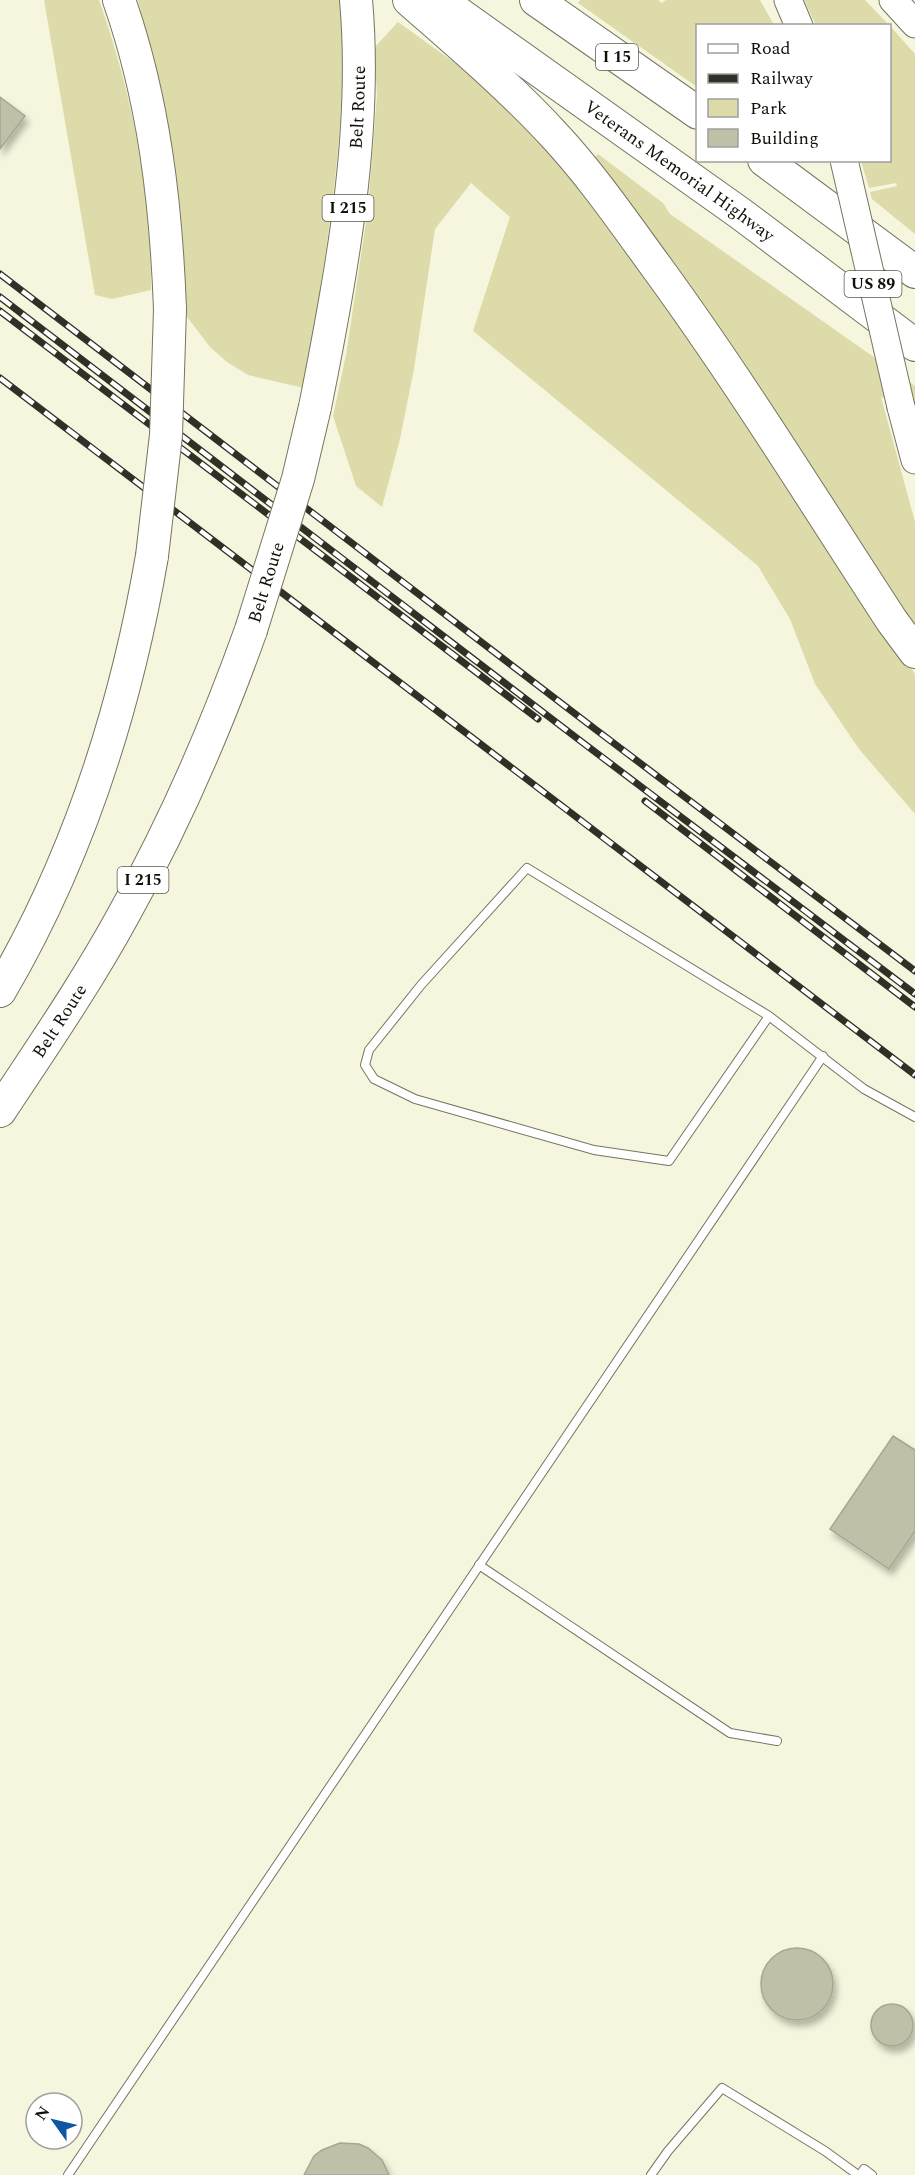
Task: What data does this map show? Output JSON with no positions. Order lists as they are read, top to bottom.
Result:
{
  "streets": {
    "highway": [
      "I 15",
      "Belt Route",
      "Veterans Memorial Highway",
      "I 215"
    ],
    "main road": ["US 89"]
  },
  "legend": [
    "Road",
    "Railway",
    "Park",
    "Building"
  ],
  "north": "top left"
}
